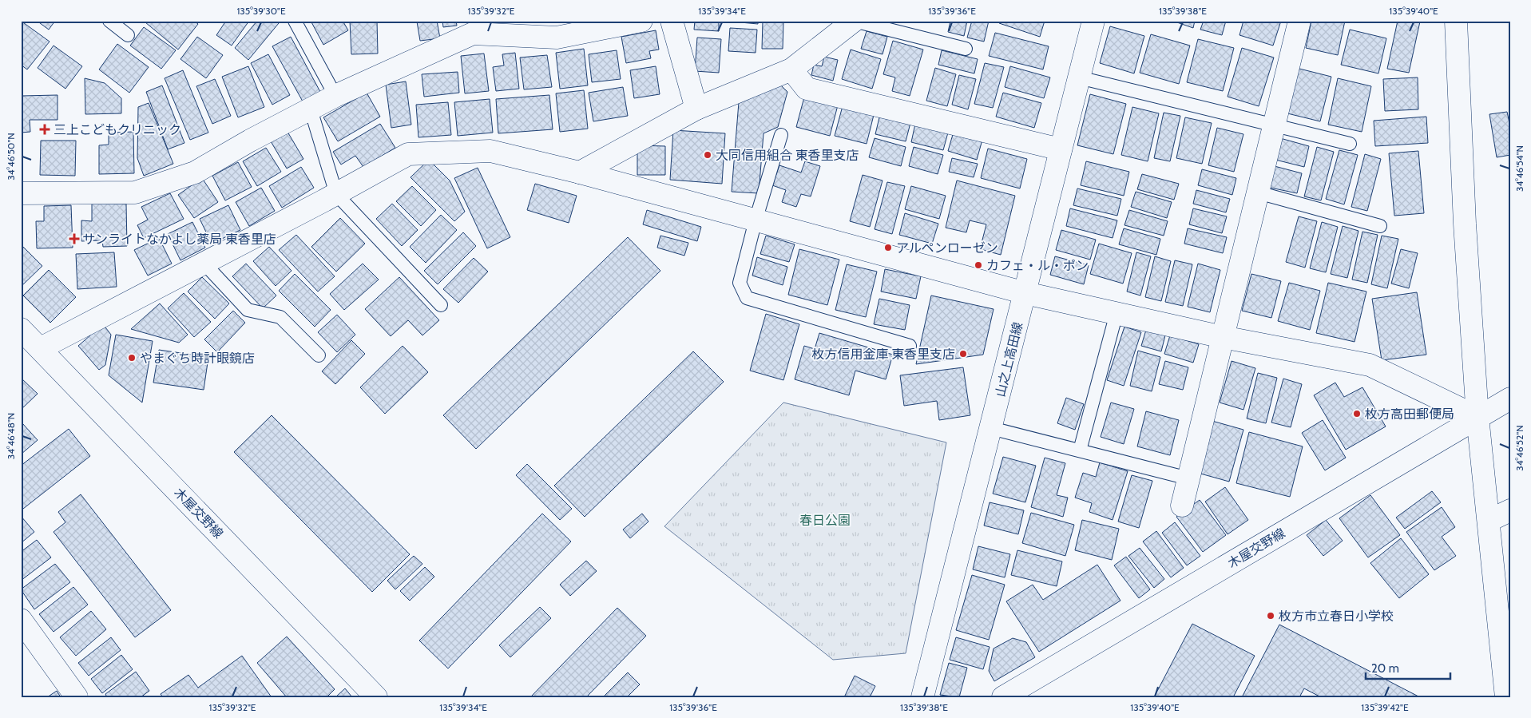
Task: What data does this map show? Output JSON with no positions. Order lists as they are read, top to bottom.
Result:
{
  "streets": {
    "street": ["山之上高田線", "木屋交野線"]
  },
  "parks": ["春日公園"],
  "places": {
    "health": ["三上こどもクリニック", "サンライトなかよし薬局 東香里店"],
    "other": [
      "大同信用組合 東香里支店",
      "アルペンローゼン",
      "カフェ・ル・ポン",
      "枚方信用金庫 東香里支店",
      "やまぐち時計眼鏡店",
      "枚方高田郵便局",
      "枚方市立春日小学校"
    ]
  },
  "scale_bar": "20 m",
  "coordinates": [
    "135°39'30\"E",
    "135°39'32\"E",
    "135°39'34\"E",
    "135°39'36\"E",
    "135°39'38\"E",
    "135°39'40\"E",
    "34°46'50\"N",
    "34°46'54\"N",
    "34°46'48\"N",
    "34°46'52\"N",
    "135°39'42\"E"
  ]
}
